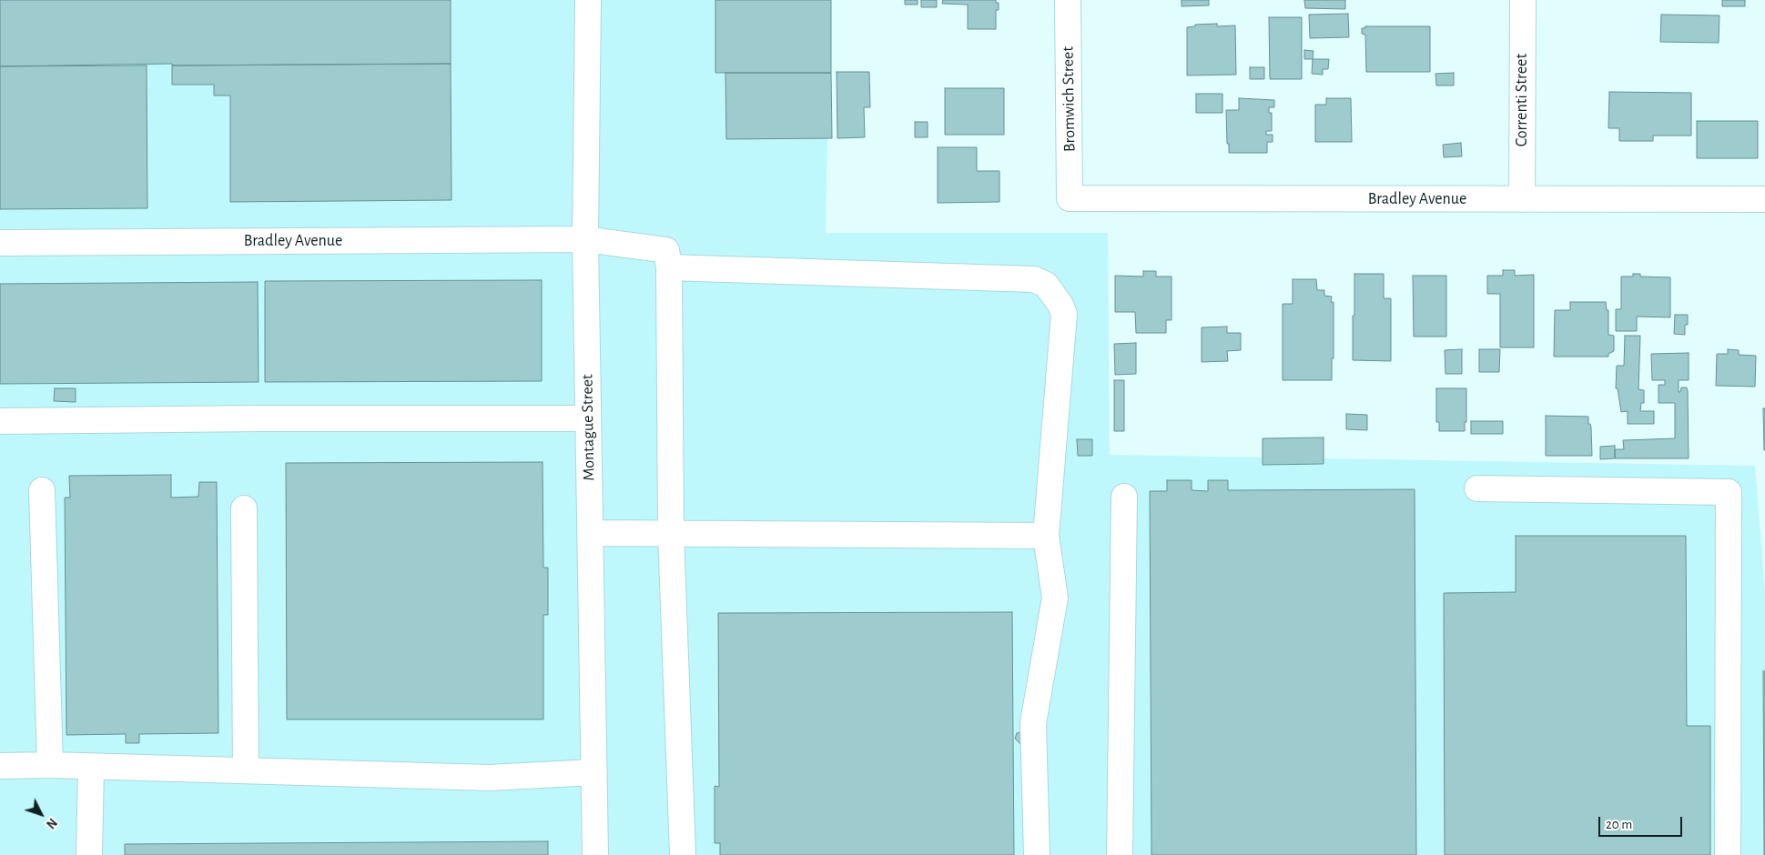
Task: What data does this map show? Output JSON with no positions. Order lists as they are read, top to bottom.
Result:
{
  "streets": {
    "street": [
      "Bromwich Street",
      "Correnti Street",
      "Bradley Avenue",
      "Montague Street"
    ]
  },
  "crossings": [
    ["Bromwich Street", "Bradley Avenue"],
    ["Correnti Street", "Bradley Avenue"],
    ["Bradley Avenue", "Montague Street"]
  ],
  "scale_bar": "20 m",
  "north": "bottom right"
}
